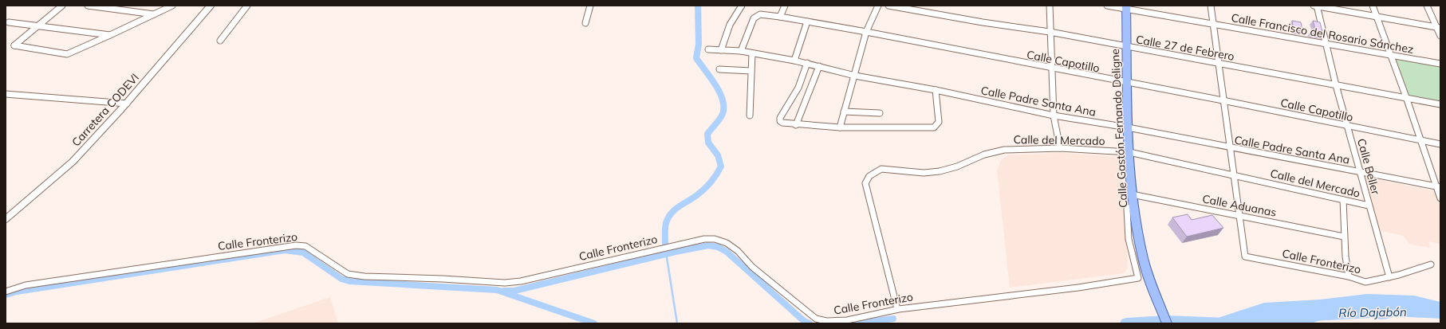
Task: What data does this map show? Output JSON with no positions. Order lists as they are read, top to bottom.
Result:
{
  "streets": {
    "main road": ["Calle Gastón Fernando Deligne"],
    "street": [
      "Calle Francisco del Rosario Sánchez",
      "Calle 27 de Febrero",
      "Calle Capotillo",
      "Calle Padre Santa Ana",
      "Carretera CODEVI",
      "Calle del Mercado",
      "Calle Beller",
      "Calle Aduanas",
      "Calle Fronterizo"
    ]
  },
  "crossings": [
    ["Calle Francisco del Rosario Sánchez", "Calle Gastón Fernando Deligne"],
    ["Calle Francisco del Rosario Sánchez", "Calle Beller"],
    ["Calle 27 de Febrero", "Calle Gastón Fernando Deligne"],
    ["Calle 27 de Febrero", "Calle Beller"],
    ["Calle Capotillo", "Calle Padre Santa Ana"],
    ["Calle Capotillo", "Calle Gastón Fernando Deligne"],
    ["Calle Capotillo", "Calle Beller"],
    ["Calle Padre Santa Ana", "Calle Gastón Fernando Deligne"],
    ["Calle Padre Santa Ana", "Calle Beller"],
    ["Calle Gastón Fernando Deligne", "Calle del Mercado"],
    ["Calle Gastón Fernando Deligne", "Calle Aduanas"],
    ["Calle Gastón Fernando Deligne", "Calle Fronterizo"],
    ["Calle del Mercado", "Calle Beller"],
    ["Calle del Mercado", "Calle Fronterizo"],
    ["Calle Beller", "Calle Fronterizo"],
    ["Calle Aduanas", "Calle Fronterizo"]
  ],
  "water": ["Río Dajabón"]
}
